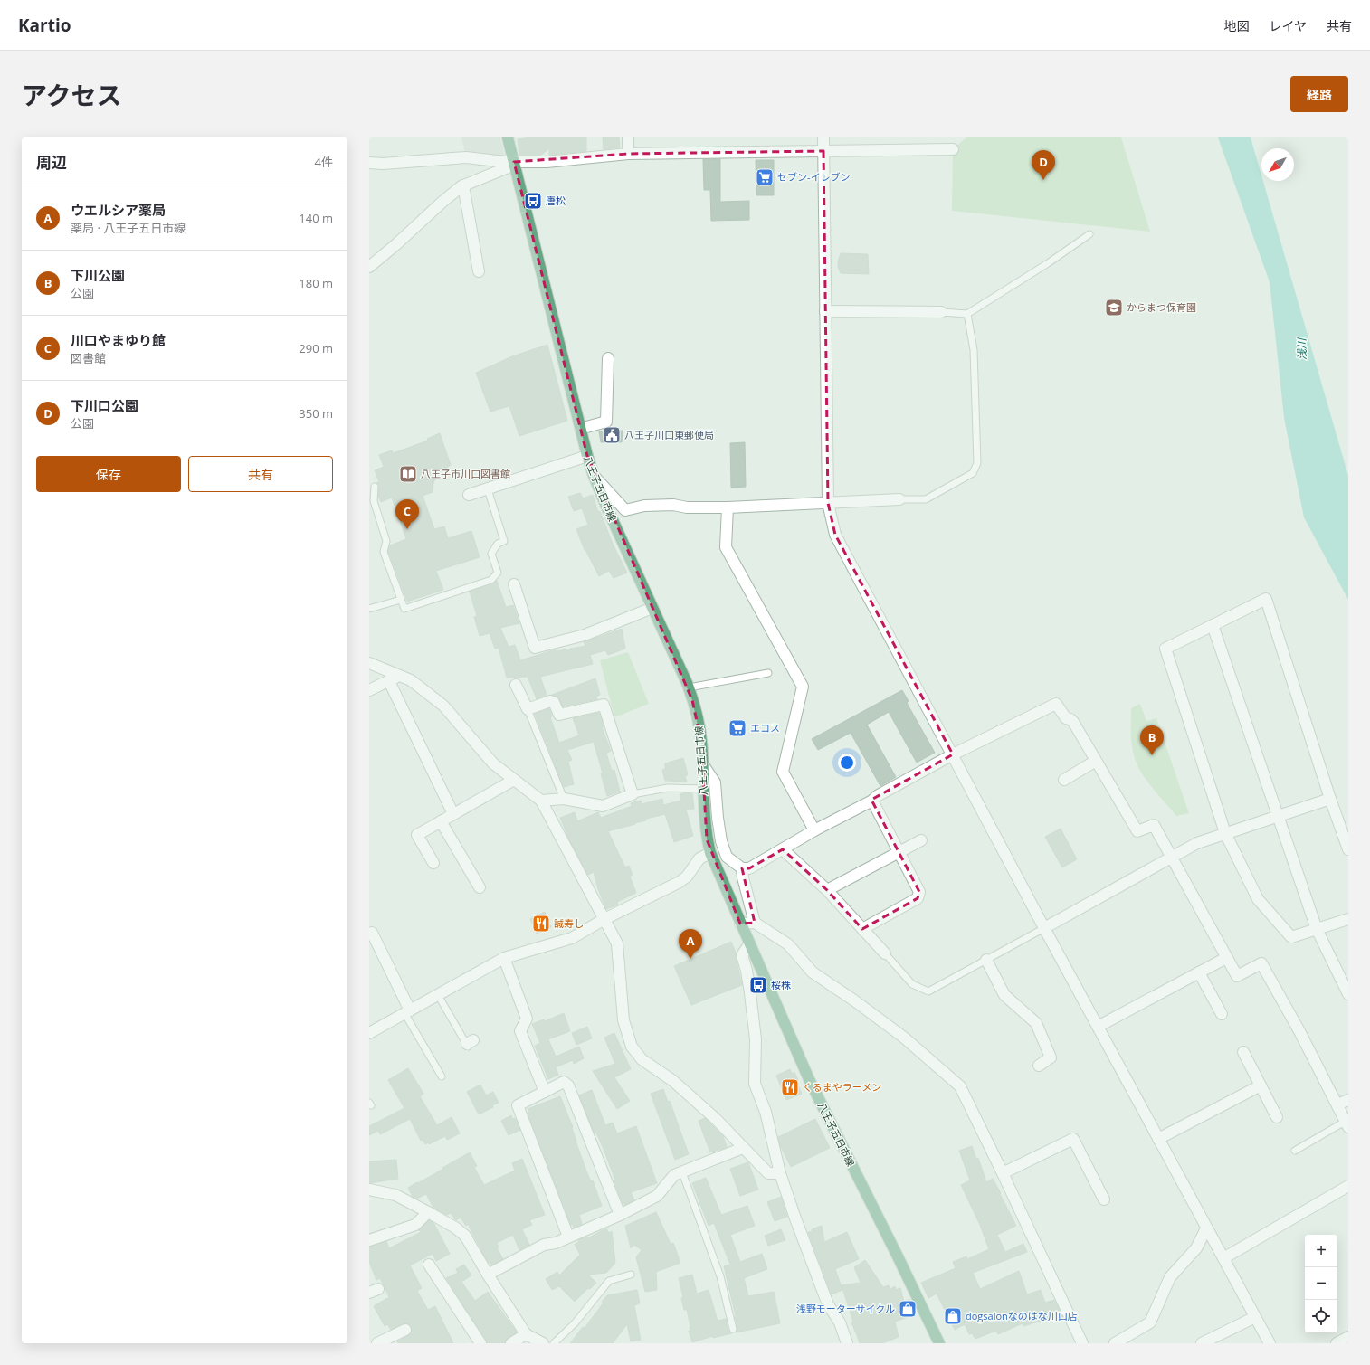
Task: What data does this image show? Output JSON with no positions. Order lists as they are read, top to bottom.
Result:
{
  "streets": {
    "main road": ["八王子五日市線"]
  },
  "water": ["浅川"],
  "places": {
    "supermarket": ["セブン-イレブン", "エコス"],
    "bus stop": ["唐松", "桜株"],
    "school or university": ["からまつ保育園"],
    "public building": ["八王子川口東郵便局"],
    "library": ["八王子市川口図書館"],
    "restaurant": ["誠寿し", "くるまやラーメン"],
    "shop": ["浅野モーターサイクル", "dogsalonなのはな川口店"]
  },
  "north": "bottom left",
  "page": {
    "header": "Kartio",
    "nav": ["地図", "レイヤ", "共有"],
    "title": "アクセス",
    "buttons": [
      "経路",
      ["保存", "共有"]
    ],
    "heading": ["周辺", "4件"],
    "pins": [
      "D",
      "C",
      "B",
      "A"
    ],
    "list": [
      {
        "mark": "A",
        "name": "ウエルシア薬局",
        "note": "薬局 · 八王子五日市線",
        "value": "140 m"
      },
      {
        "mark": "B",
        "name": "下川公園",
        "note": "公園",
        "value": "180 m"
      },
      {
        "mark": "C",
        "name": "川口やまゆり館",
        "note": "図書館",
        "value": "290 m"
      },
      {
        "mark": "D",
        "name": "下川口公園",
        "note": "公園",
        "value": "350 m"
      }
    ],
    "map_buttons": ["+", "−"]
  }
}
